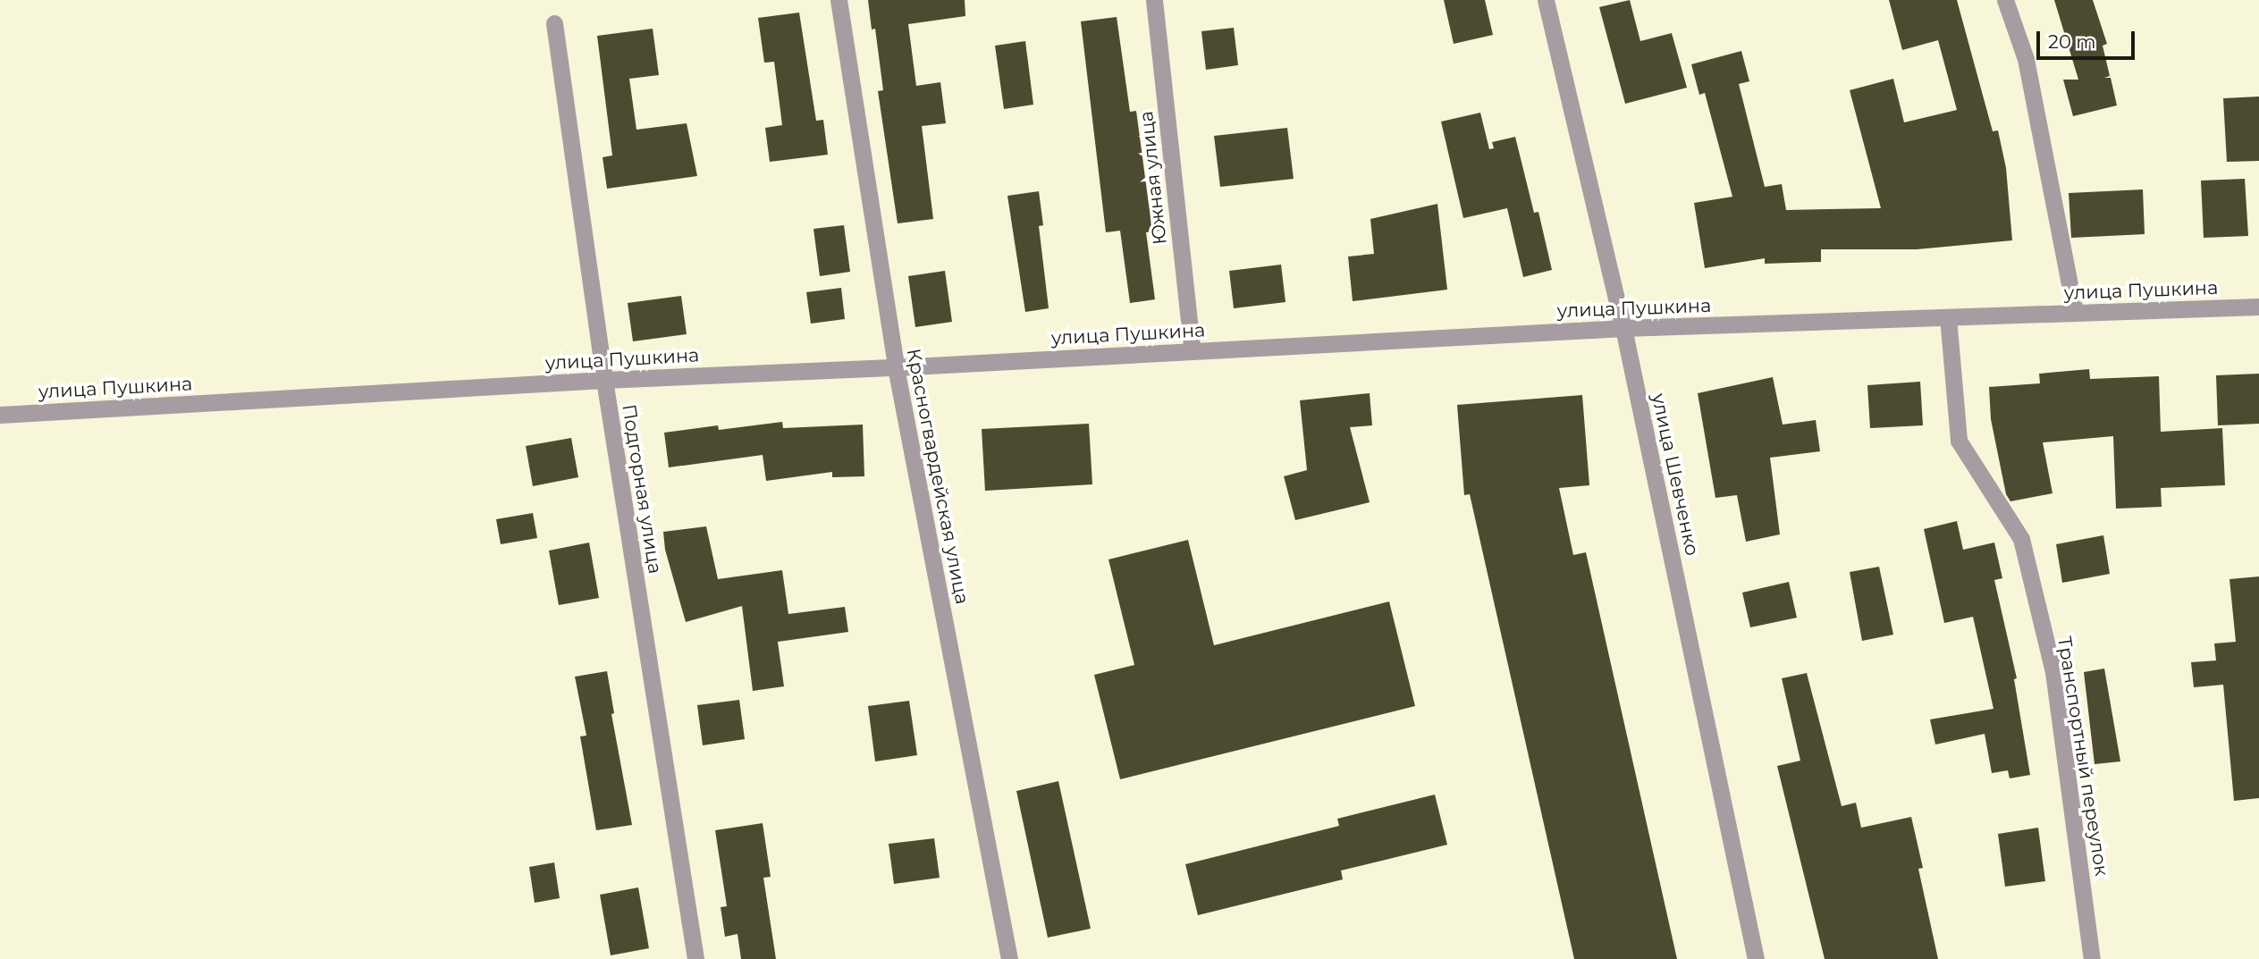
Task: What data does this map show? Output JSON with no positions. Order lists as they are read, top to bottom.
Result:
{
  "streets": {
    "street": [
      "Южная улица",
      "улица Пушкина",
      "улица Шевченко",
      "Красногвардейская улица",
      "Подгорная улица",
      "Транспортный переулок"
    ]
  },
  "crossings": [
    ["Южная улица", "улица Пушкина"],
    ["улица Пушкина", "улица Шевченко"],
    ["улица Пушкина", "Красногвардейская улица"],
    ["улица Пушкина", "Подгорная улица"],
    ["улица Пушкина", "Транспортный переулок"]
  ],
  "scale_bar": "20 m"
}
